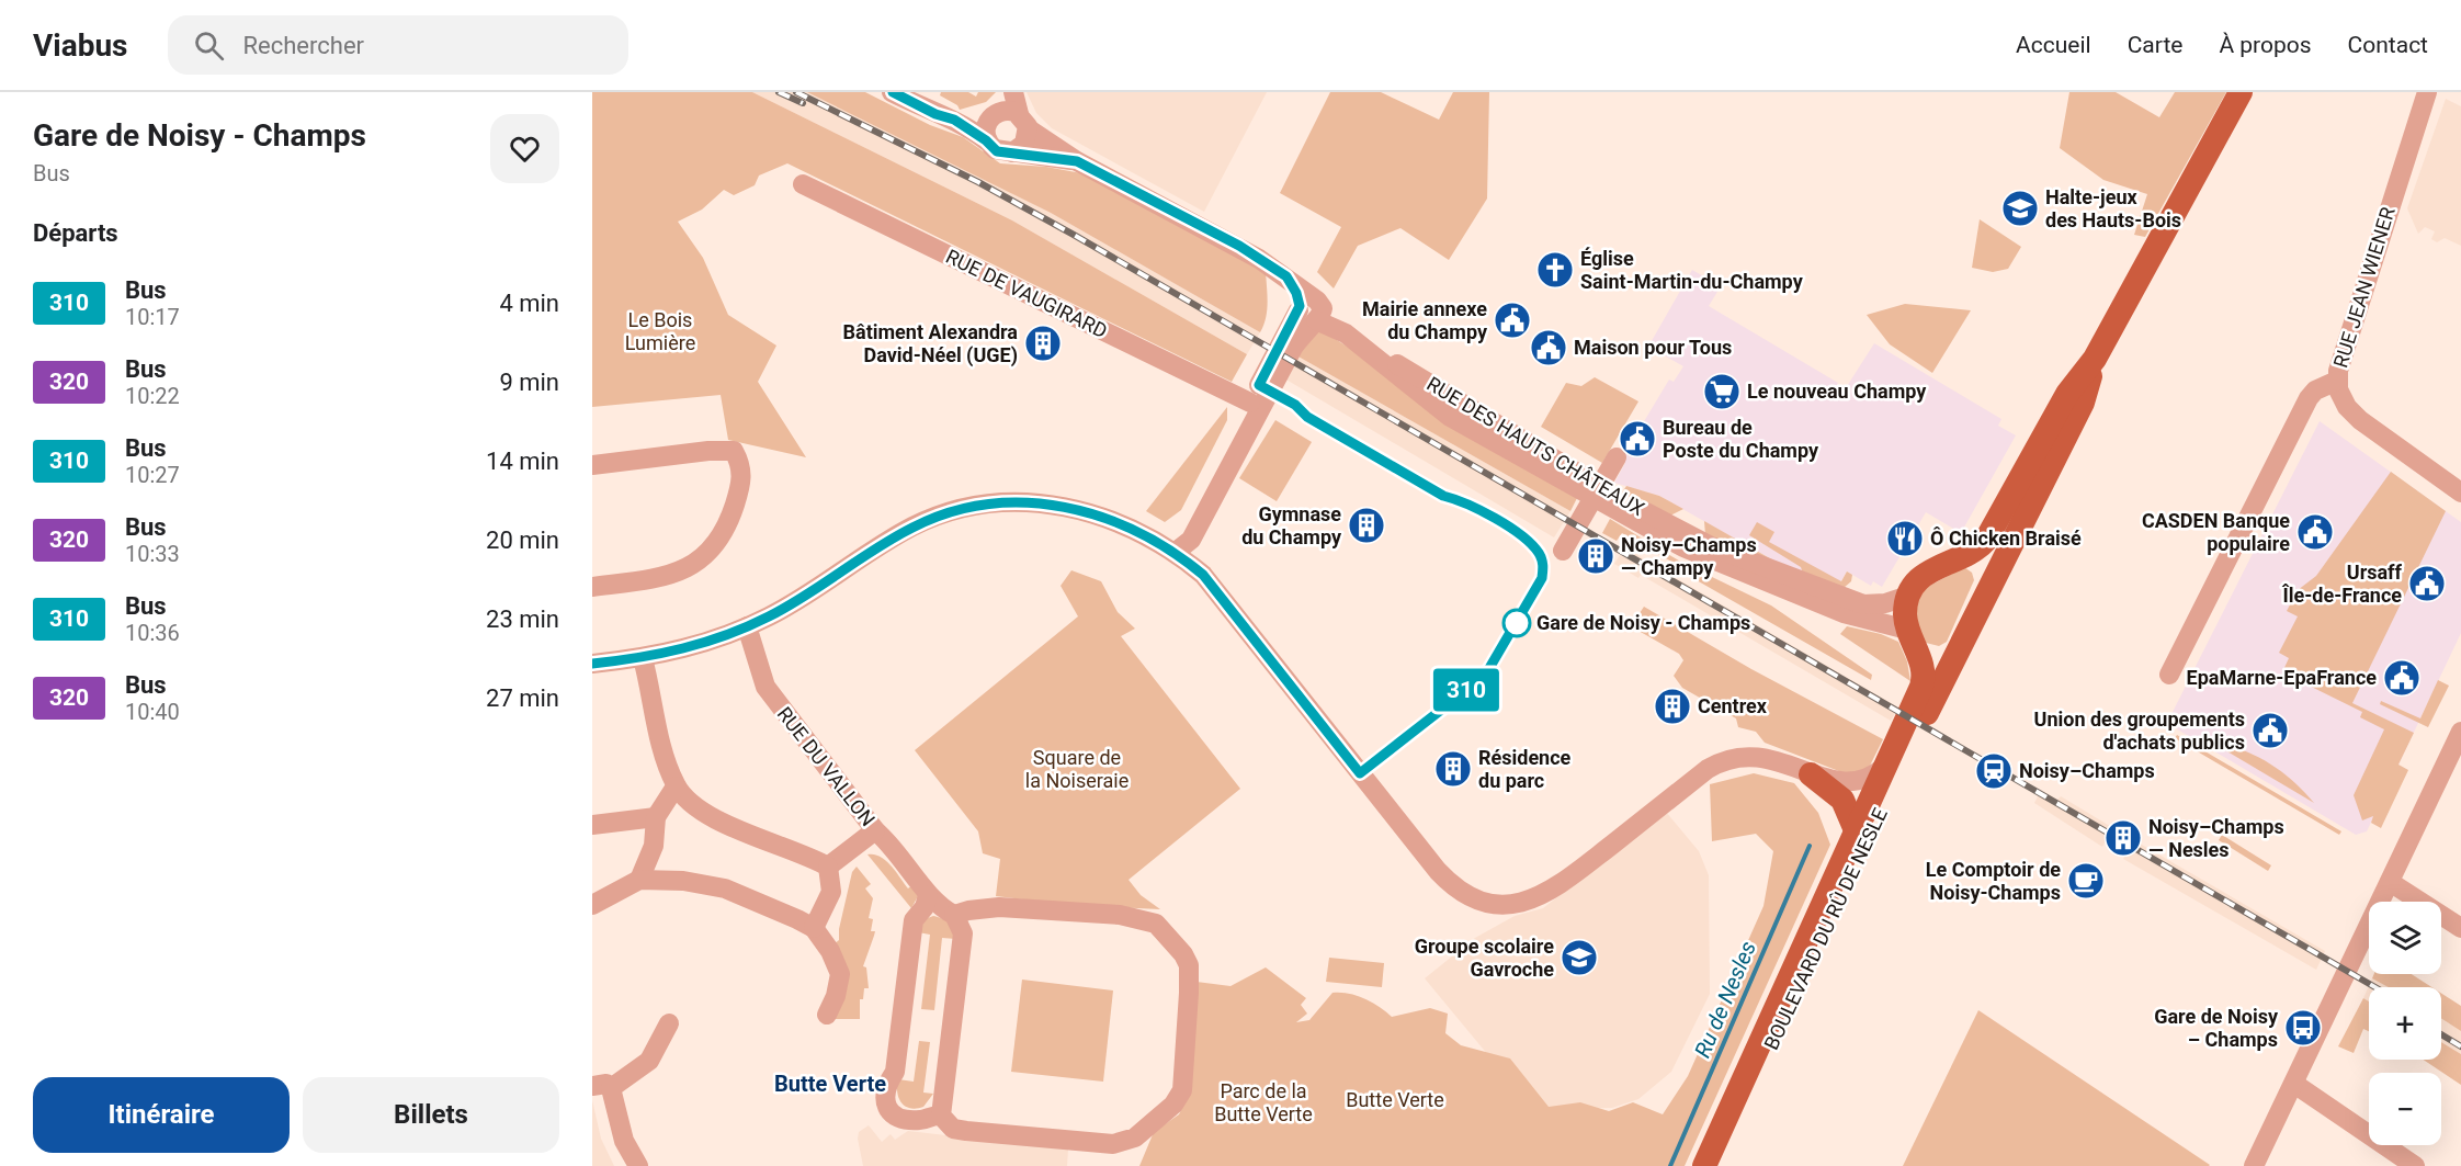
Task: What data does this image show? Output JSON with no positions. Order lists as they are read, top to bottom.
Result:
{
  "streets": {
    "main road": ["BOULEVARD DU RÛ DE NESLE"],
    "street": [
      "RUE JEAN WIENER",
      "RUE DE VAUGIRARD",
      "RUE DES HAUTS CHÂTEAUX",
      "RUE DU VALLON"
    ]
  },
  "crossings": [
    ["RUE DES HAUTS CHÂTEAUX", "BOULEVARD DU RÛ DE NESLE"]
  ],
  "districts": ["Butte Verte"],
  "water": ["Ru de Nesles"],
  "parks": [
    "Le Bois Lumière",
    "Square de la Noiseraie",
    "Parc de la Butte Verte",
    "Butte Verte"
  ],
  "places": {
    "school or university": ["Halte-jeux des Hauts-Bois", "Groupe scolaire Gavroche"],
    "church": ["Église Saint-Martin-du-Champy"],
    "public building": [
      "Mairie annexe du Champy",
      "Maison pour Tous",
      "Bureau de Poste du Champy",
      "CASDEN Banque populaire",
      "Ursaff Île-de-France",
      "EpaMarne-EpaFrance",
      "Union des groupements d'achats publics"
    ],
    "building": [
      "Bâtiment Alexandra David-Néel (UGE)",
      "Gymnase du Champy",
      "Noisy–Champs — Champy",
      "Centrex",
      "Résidence du parc",
      "Noisy–Champs — Nesles"
    ],
    "supermarket": ["Le nouveau Champy"],
    "restaurant": ["Ô Chicken Braisé"],
    "other": ["Gare de Noisy - Champs"],
    "station": ["Noisy–Champs"],
    "cafe": ["Le Comptoir de Noisy-Champs"],
    "bus stop": ["Gare de Noisy – Champs"]
  },
  "lines": ["bus line 310"],
  "page": {
    "header": "Viabus",
    "search": "Rechercher",
    "nav": [
      "Accueil",
      "Carte",
      "À propos",
      "Contact"
    ],
    "heading": [
      ["Gare de Noisy - Champs", "Bus"],
      "Départs"
    ],
    "on_map": "310",
    "list": [
      {
        "mark": "310",
        "name": "Bus",
        "note": "10:17",
        "value": "4 min"
      },
      {
        "mark": "320",
        "name": "Bus",
        "note": "10:22",
        "value": "9 min"
      },
      {
        "mark": "310",
        "name": "Bus",
        "note": "10:27",
        "value": "14 min"
      },
      {
        "mark": "320",
        "name": "Bus",
        "note": "10:33",
        "value": "20 min"
      },
      {
        "mark": "310",
        "name": "Bus",
        "note": "10:36",
        "value": "23 min"
      },
      {
        "mark": "320",
        "name": "Bus",
        "note": "10:40",
        "value": "27 min"
      }
    ],
    "map_buttons": ["+", "−"],
    "buttons": ["Itinéraire", "Billets"]
  }
}
